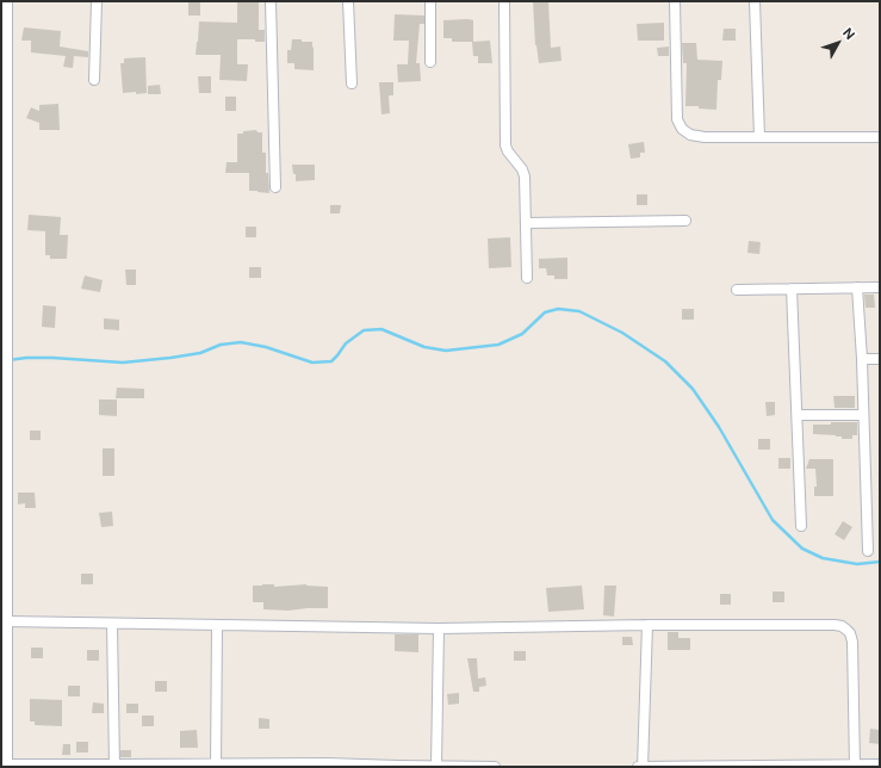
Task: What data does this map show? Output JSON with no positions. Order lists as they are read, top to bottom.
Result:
{
  "north": "top right"
}
